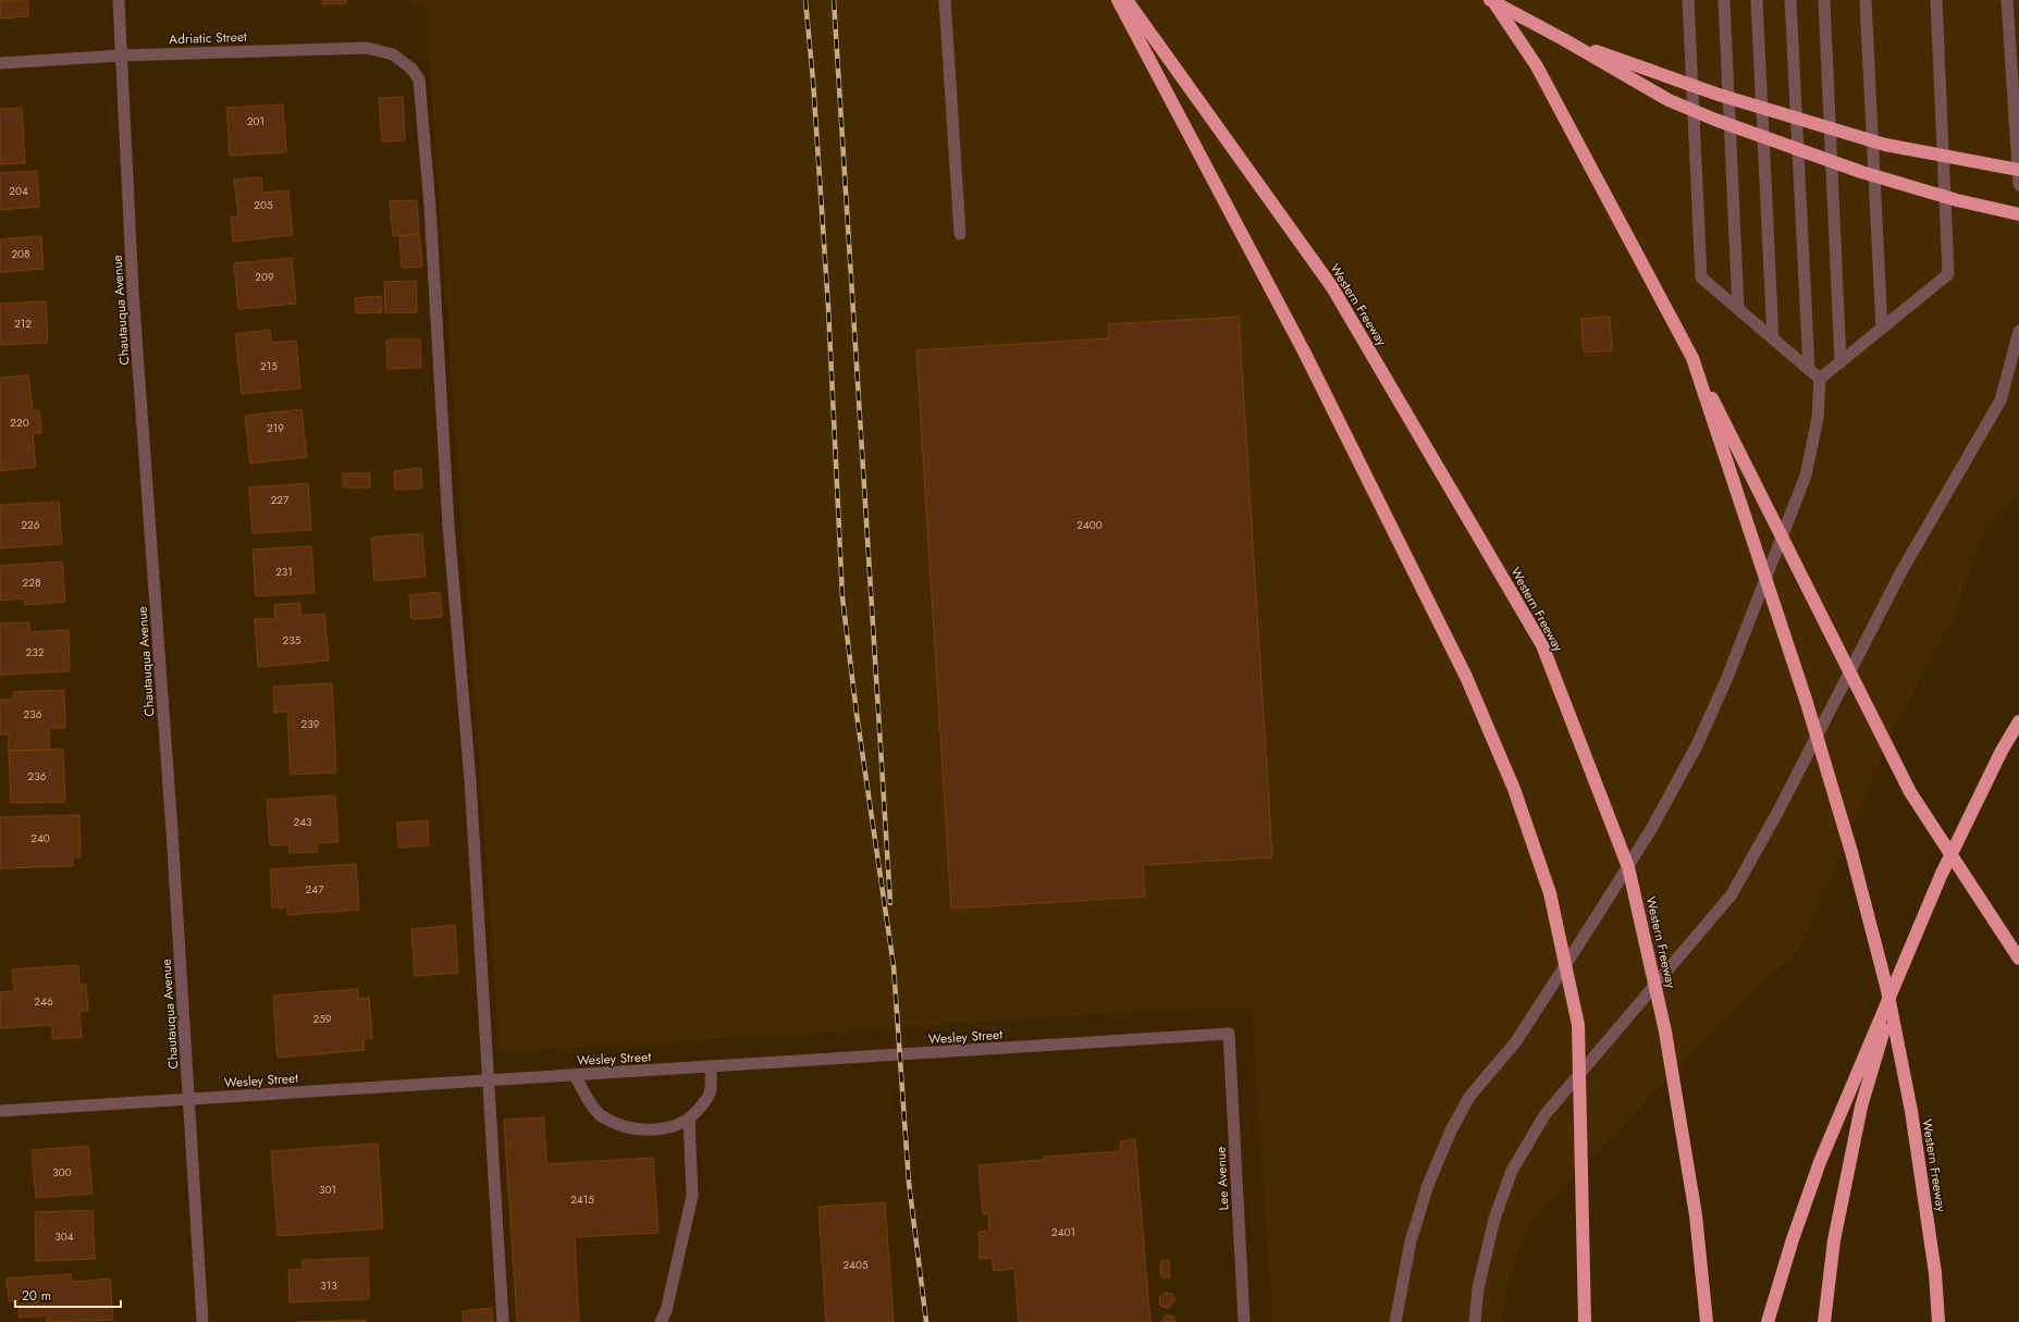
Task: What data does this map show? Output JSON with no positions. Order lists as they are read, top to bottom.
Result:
{
  "streets": {
    "highway": ["Western Freeway"],
    "street": [
      "Adriatic Street",
      "Chautauqua Avenue",
      "Wesley Street",
      "Lee Avenue"
    ]
  },
  "crossings": [
    ["Adriatic Street", "Chautauqua Avenue"],
    ["Adriatic Street", "Wesley Street"],
    ["Chautauqua Avenue", "Wesley Street"],
    ["Wesley Street", "Lee Avenue"]
  ],
  "house_numbers": [
    "201",
    "204",
    "205",
    "208",
    "209",
    "212",
    "215",
    "220",
    "219",
    "227",
    "226",
    "2400",
    "231",
    "228",
    "235",
    "232",
    "236",
    "239",
    "236",
    "243",
    "240",
    "247",
    "246",
    "259",
    "300",
    "301",
    "2415",
    "2401",
    "304",
    "2405",
    "313"
  ],
  "scale_bar": "20 m"
}
